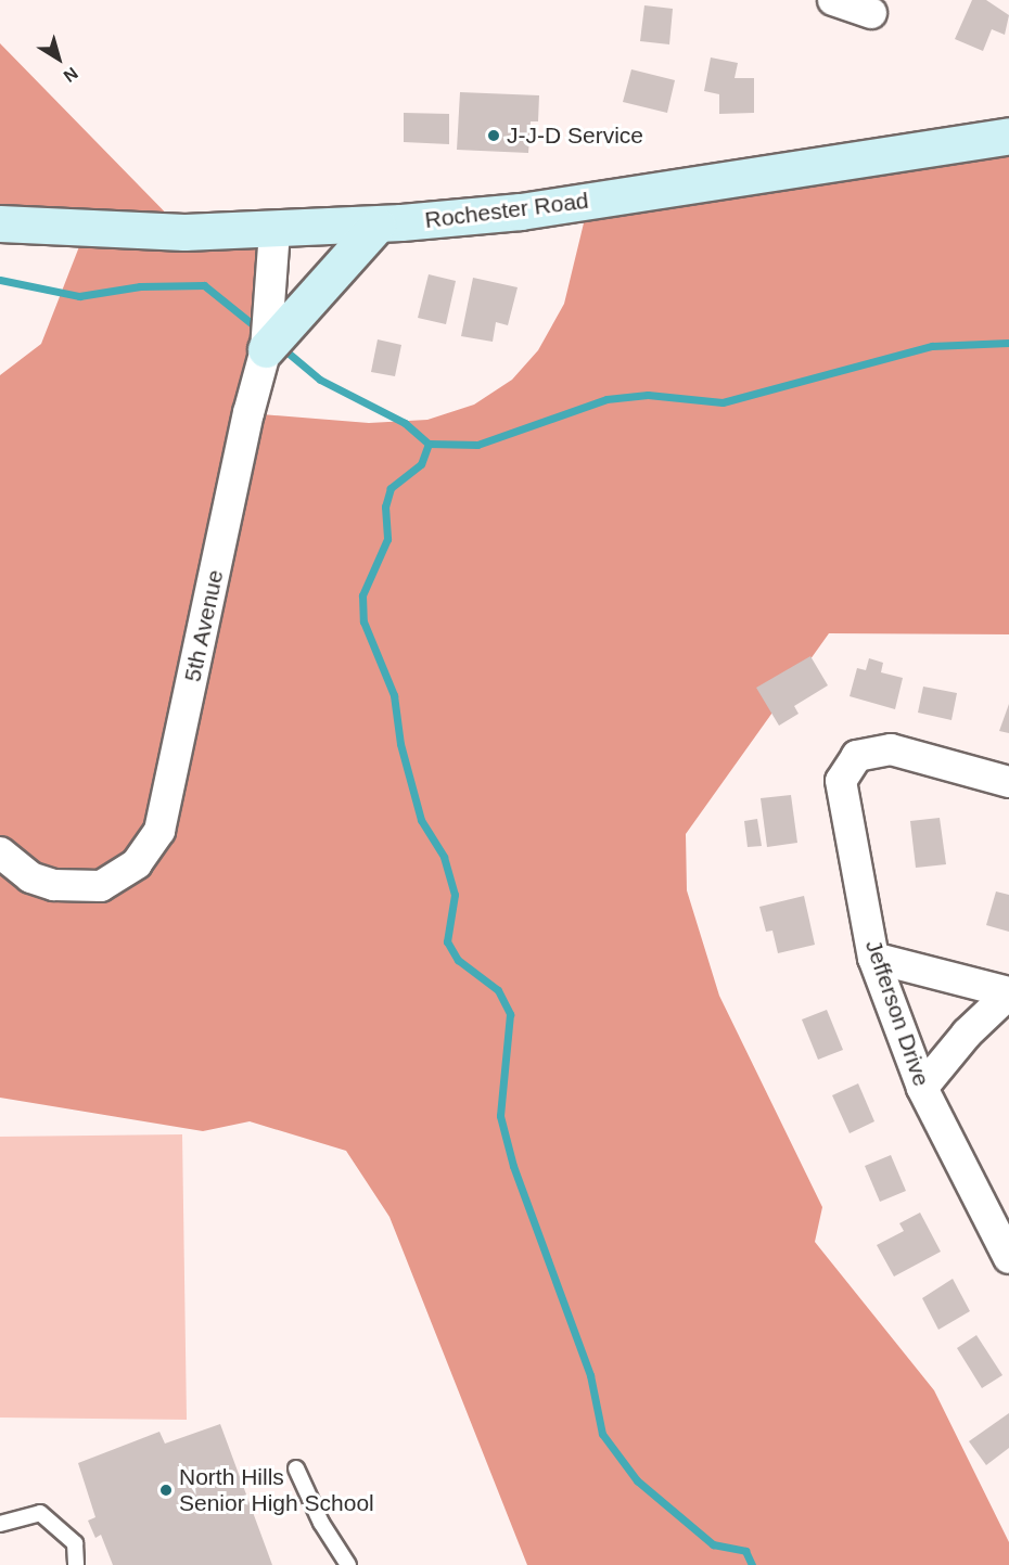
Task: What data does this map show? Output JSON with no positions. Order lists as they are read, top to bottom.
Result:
{
  "streets": {
    "street": ["Rochester Road", "5th Avenue", "Jefferson Drive"]
  },
  "crossings": [
    ["Rochester Road", "5th Avenue"]
  ],
  "places": ["J-J-D Service", "North Hills Senior High School"],
  "north": "bottom right"
}
